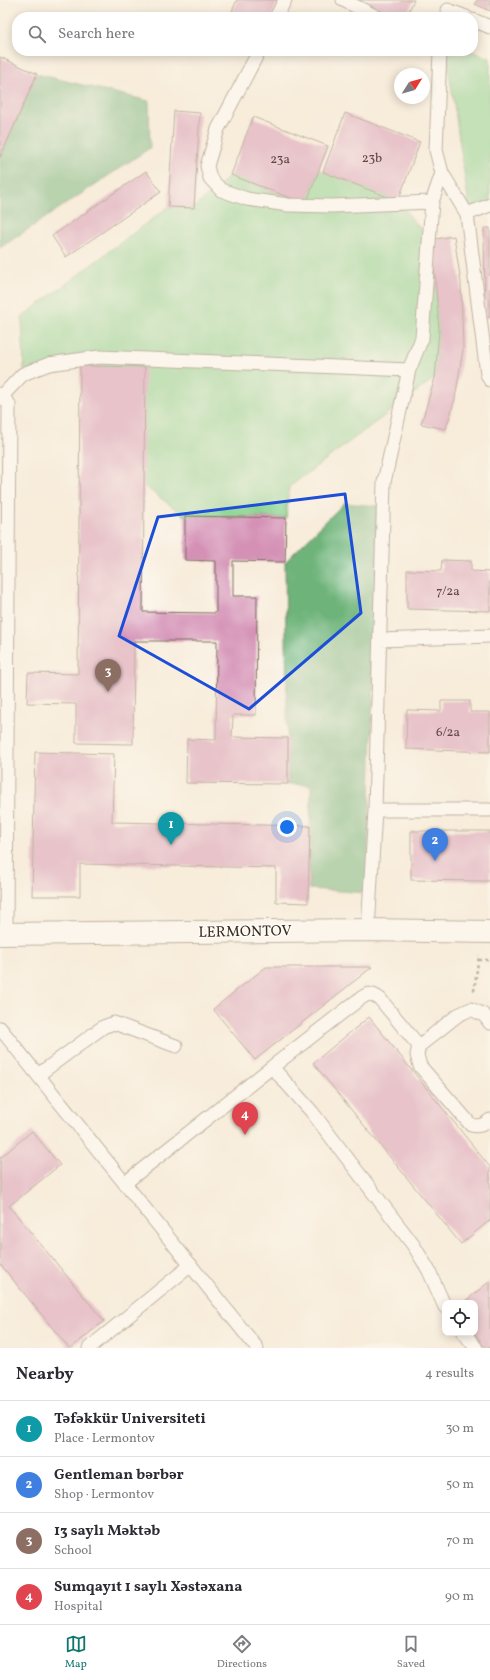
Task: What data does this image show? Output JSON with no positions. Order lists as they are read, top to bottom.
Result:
{
  "streets": {
    "street": ["LERMONTOV"]
  },
  "house_numbers": [
    "23b",
    "23a",
    "7/2a",
    "6/2a"
  ],
  "north": "top right",
  "page": {
    "search": "Search here",
    "pins": [
      "3",
      "1",
      "2",
      "4"
    ],
    "heading": ["Nearby", "4 results"],
    "list": [
      {
        "mark": "1",
        "name": "Təfəkkür Universiteti",
        "note": "Place · Lermontov",
        "value": "30 m"
      },
      {
        "mark": "2",
        "name": "Gentleman bәrbәr",
        "note": "Shop · Lermontov",
        "value": "50 m"
      },
      {
        "mark": "3",
        "name": "13 saylı Məktəb",
        "note": "School",
        "value": "70 m"
      },
      {
        "mark": "4",
        "name": "Sumqayıt 1 saylı Xəstəxana",
        "note": "Hospital",
        "value": "90 m"
      }
    ],
    "nav": ["Map", "Directions", "Saved"]
  }
}
